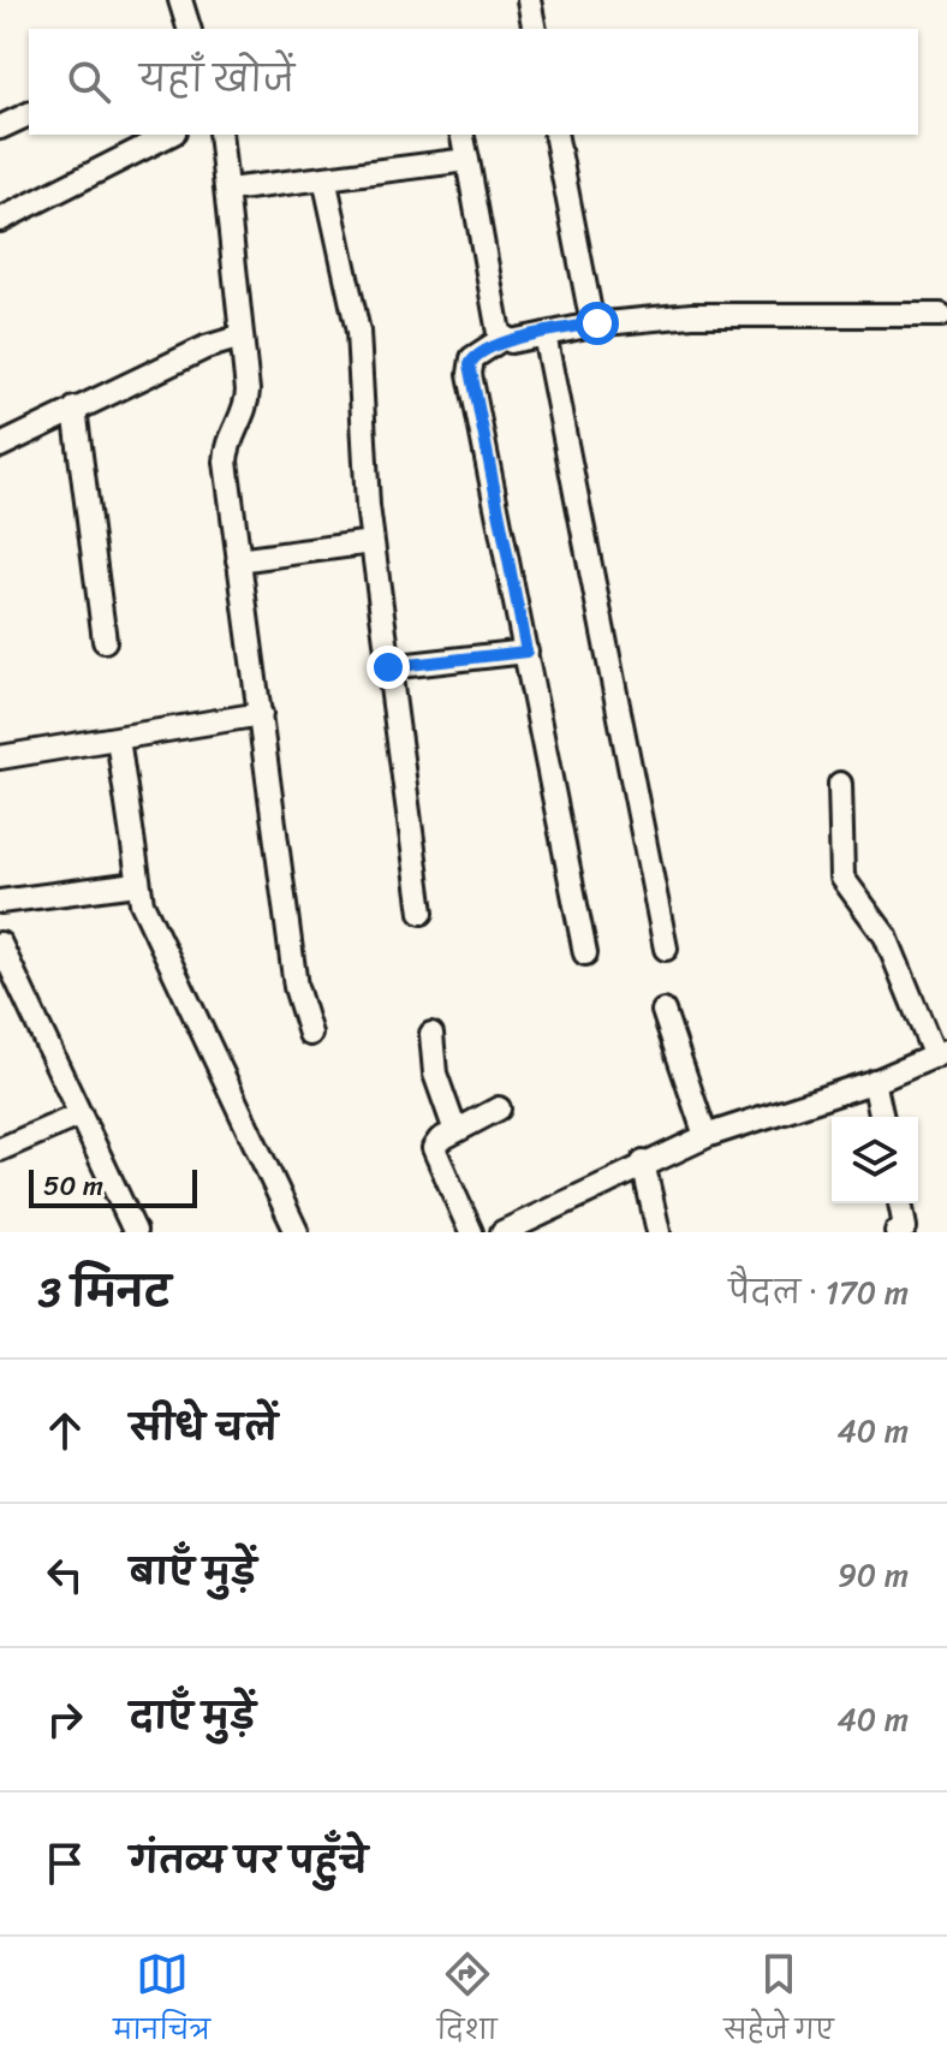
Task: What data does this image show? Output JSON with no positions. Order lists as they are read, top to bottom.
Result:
{
  "scale_bar": "50 m",
  "page": {
    "search": "यहाँ खोजें",
    "scale": "50 m",
    "heading": ["3 मिनट", "पैदल · 170 m"],
    "list": [
      ["सीधे चलें", "40 m"],
      ["बाएँ मुड़ें", "90 m"],
      ["दाएँ मुड़ें", "40 m"],
      "गंतव्य पर पहुँचे"
    ],
    "nav": ["मानचित्र", "दिशा", "सहेजे गए"]
  }
}
